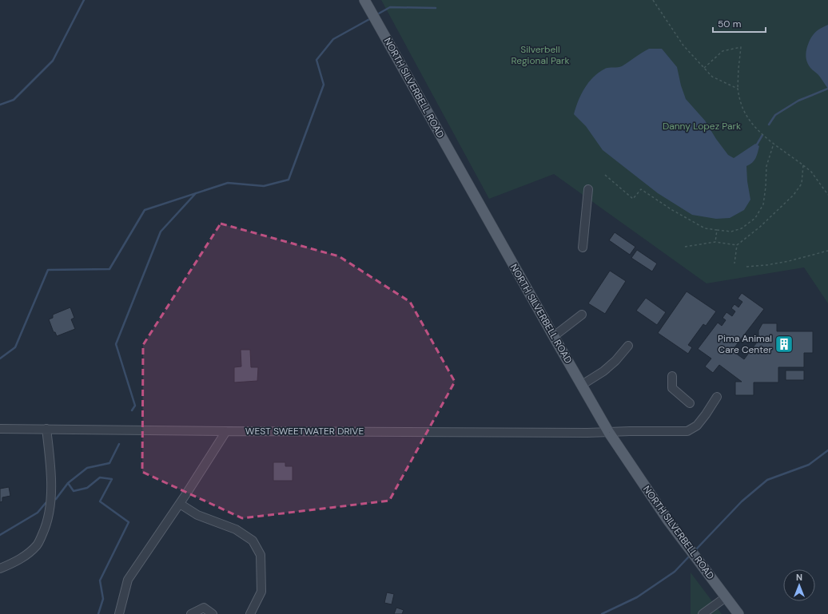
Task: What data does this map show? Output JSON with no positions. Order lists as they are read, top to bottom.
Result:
{
  "streets": {
    "main road": ["NORTH SILVERBELL ROAD"],
    "street": ["WEST SWEETWATER DRIVE"]
  },
  "crossings": [
    ["NORTH SILVERBELL ROAD", "WEST SWEETWATER DRIVE"]
  ],
  "parks": ["Silverbell Regional Park", "Danny Lopez Park"],
  "places": {
    "building": ["Pima Animal Care Center"]
  },
  "scale_bar": "50 m",
  "north": "top"
}
